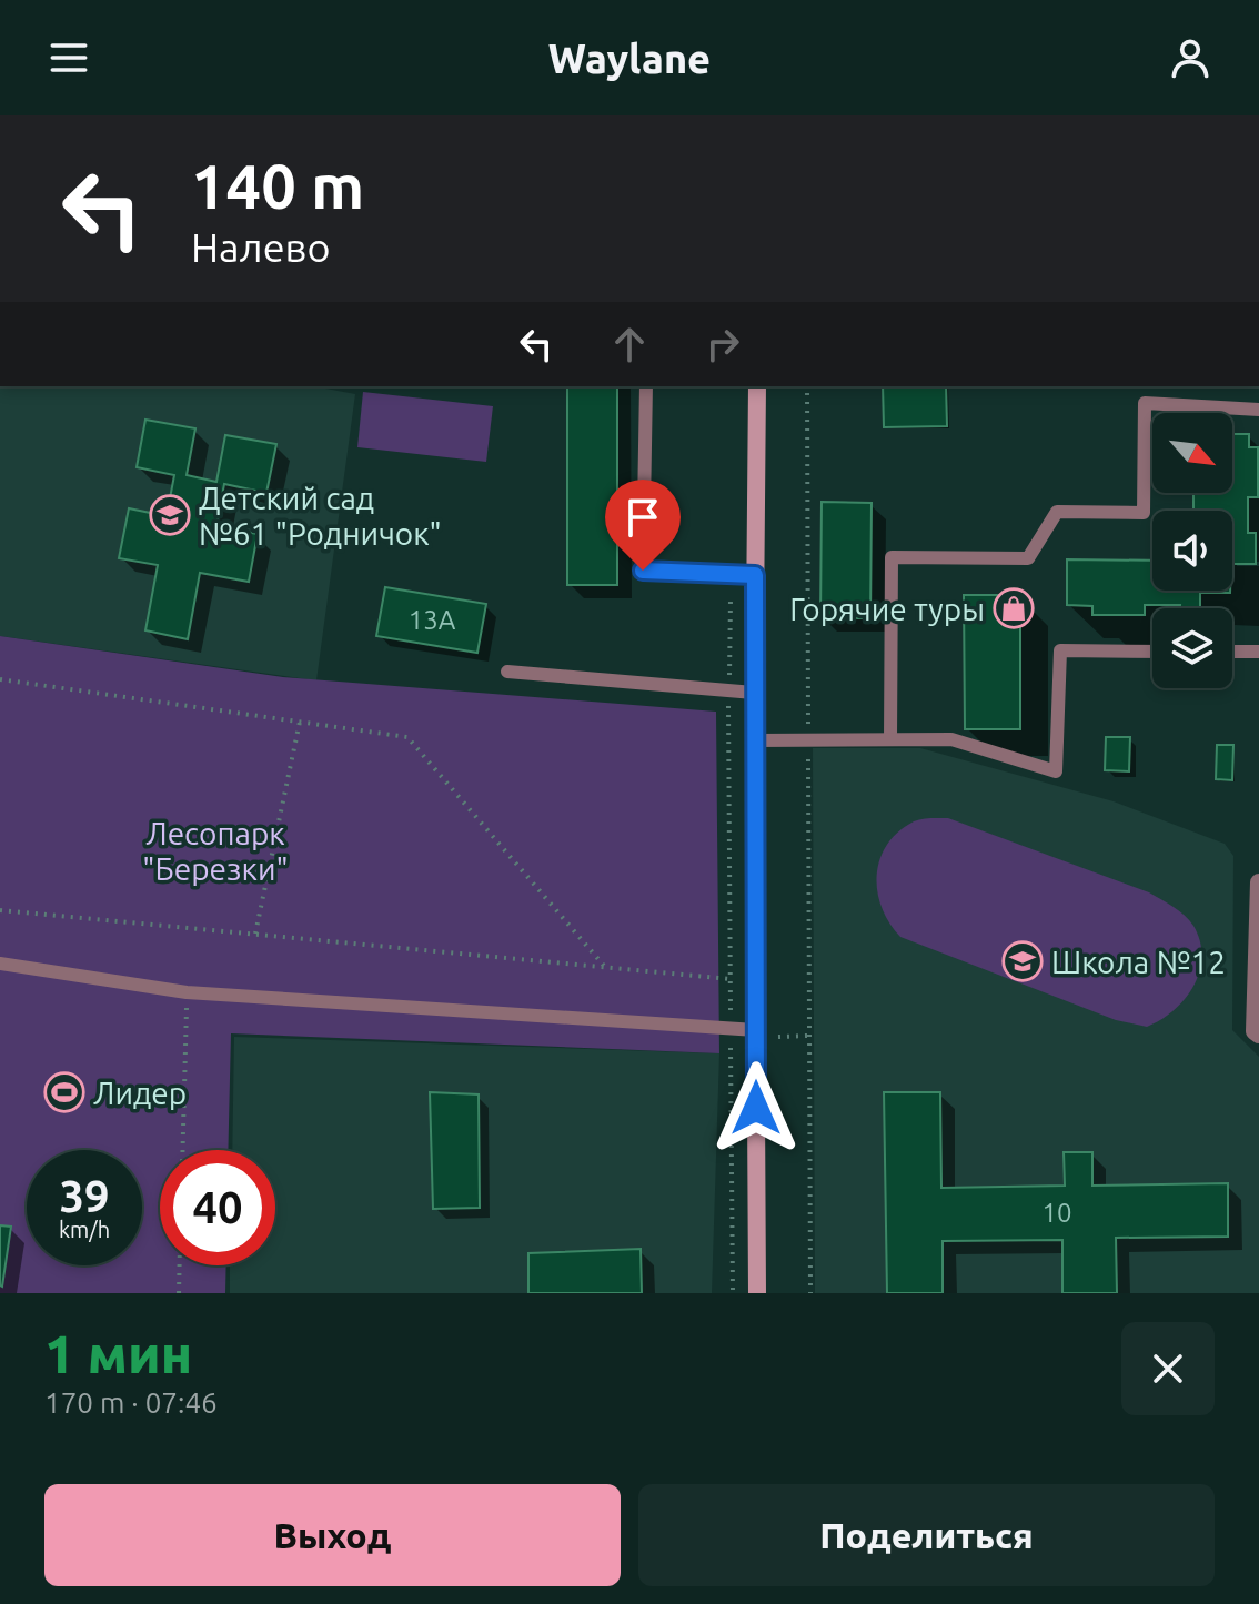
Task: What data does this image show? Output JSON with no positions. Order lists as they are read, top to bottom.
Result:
{
  "parks": ["Лесопарк \"Березки\""],
  "places": {
    "school or university": ["Детский сад №61 \"Родничок\"", "Школа №12"],
    "shop": ["Горячие туры"],
    "sports": ["Лидер"]
  },
  "house_numbers": ["13А", "10"],
  "north": "bottom right",
  "page": {
    "header": "Waylane",
    "turn": ["140 m", "Налево"],
    "speed": "39 km/h",
    "limit": "40",
    "heading": ["1 мин", "170 m · 07:46"],
    "buttons": ["Выход", "Поделиться"]
  }
}
